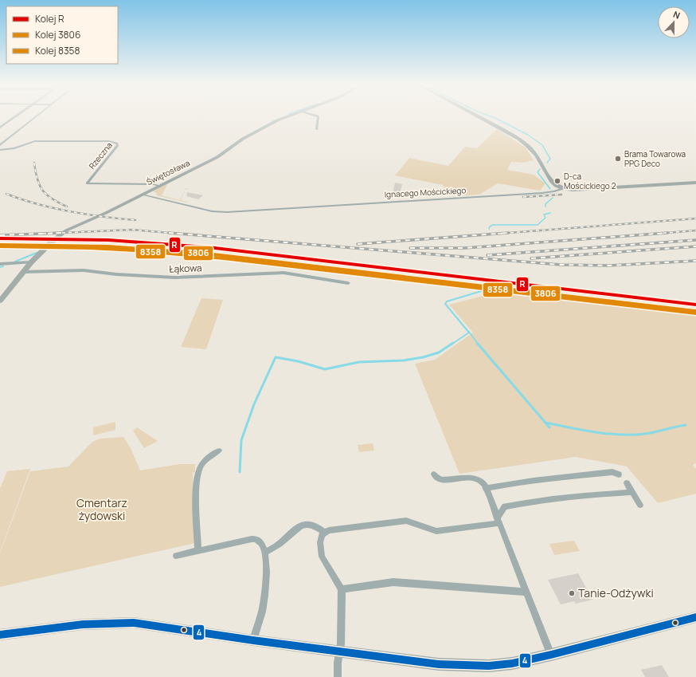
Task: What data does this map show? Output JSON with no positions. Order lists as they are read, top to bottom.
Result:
{
  "streets": {
    "street": [
      "Rzeczna",
      "Świętosława",
      "Ignacego Mościckiego",
      "Łąkowa"
    ]
  },
  "crossings": [
    ["Rzeczna", "Świętosława"],
    ["Świętosława", "Ignacego Mościckiego"],
    ["Świętosława", "Łąkowa"]
  ],
  "parks": ["Cmentarz żydowski"],
  "places": ["Brama Towarowa PPG Deco", "D-ca Mościckiego 2", "Tanie-Odżywki"],
  "lines": [
    "rail line R",
    "rail line 3806",
    "rail line 8358",
    "transit line 4"
  ],
  "legend": ["Kolej R", "Kolej 3806", "Kolej 8358"],
  "north": "top"
}
